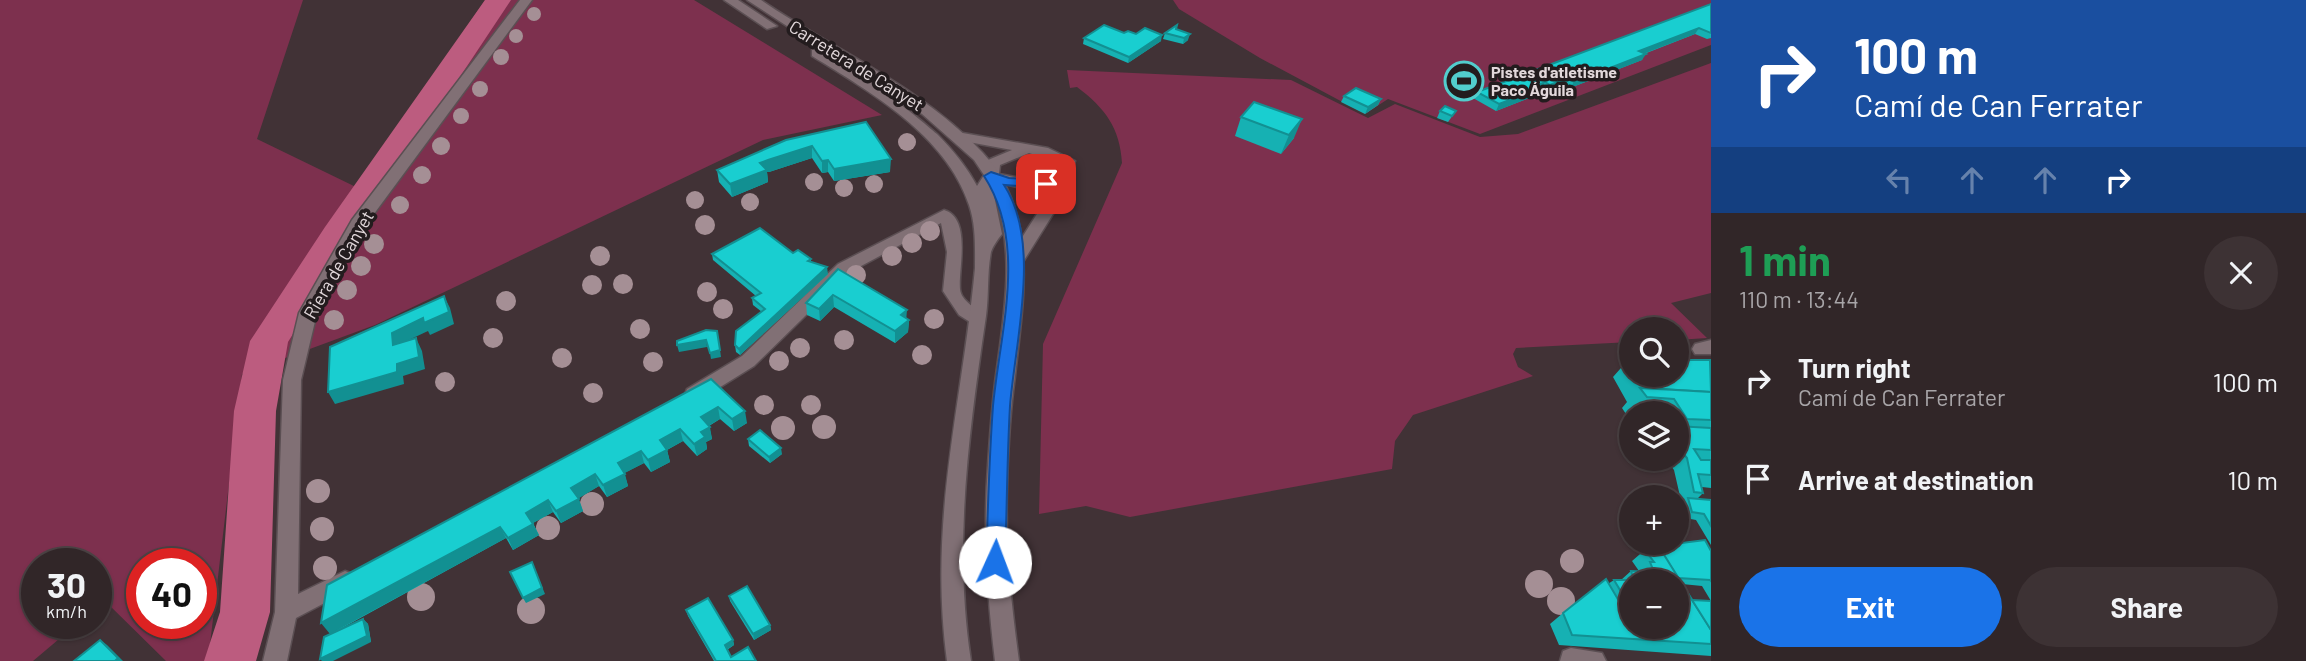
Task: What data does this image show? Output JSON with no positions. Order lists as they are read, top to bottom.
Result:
{
  "streets": {
    "street": ["Carretera de Canyet", "Riera de Canyet"]
  },
  "places": {
    "sports": ["Pistes d'atletisme Paco Águila"]
  },
  "page": {
    "turn": ["100 m", "Camí de Can Ferrater"],
    "heading": ["1 min", "110 m · 13:44"],
    "map_buttons": ["+", "−"],
    "list": [
      {
        "name": "Turn right",
        "note": "Camí de Can Ferrater",
        "value": "100 m"
      },
      {
        "name": "Arrive at destination",
        "value": "10 m"
      }
    ],
    "speed": "30 km/h",
    "limit": "40",
    "buttons": ["Exit", "Share"]
  }
}
